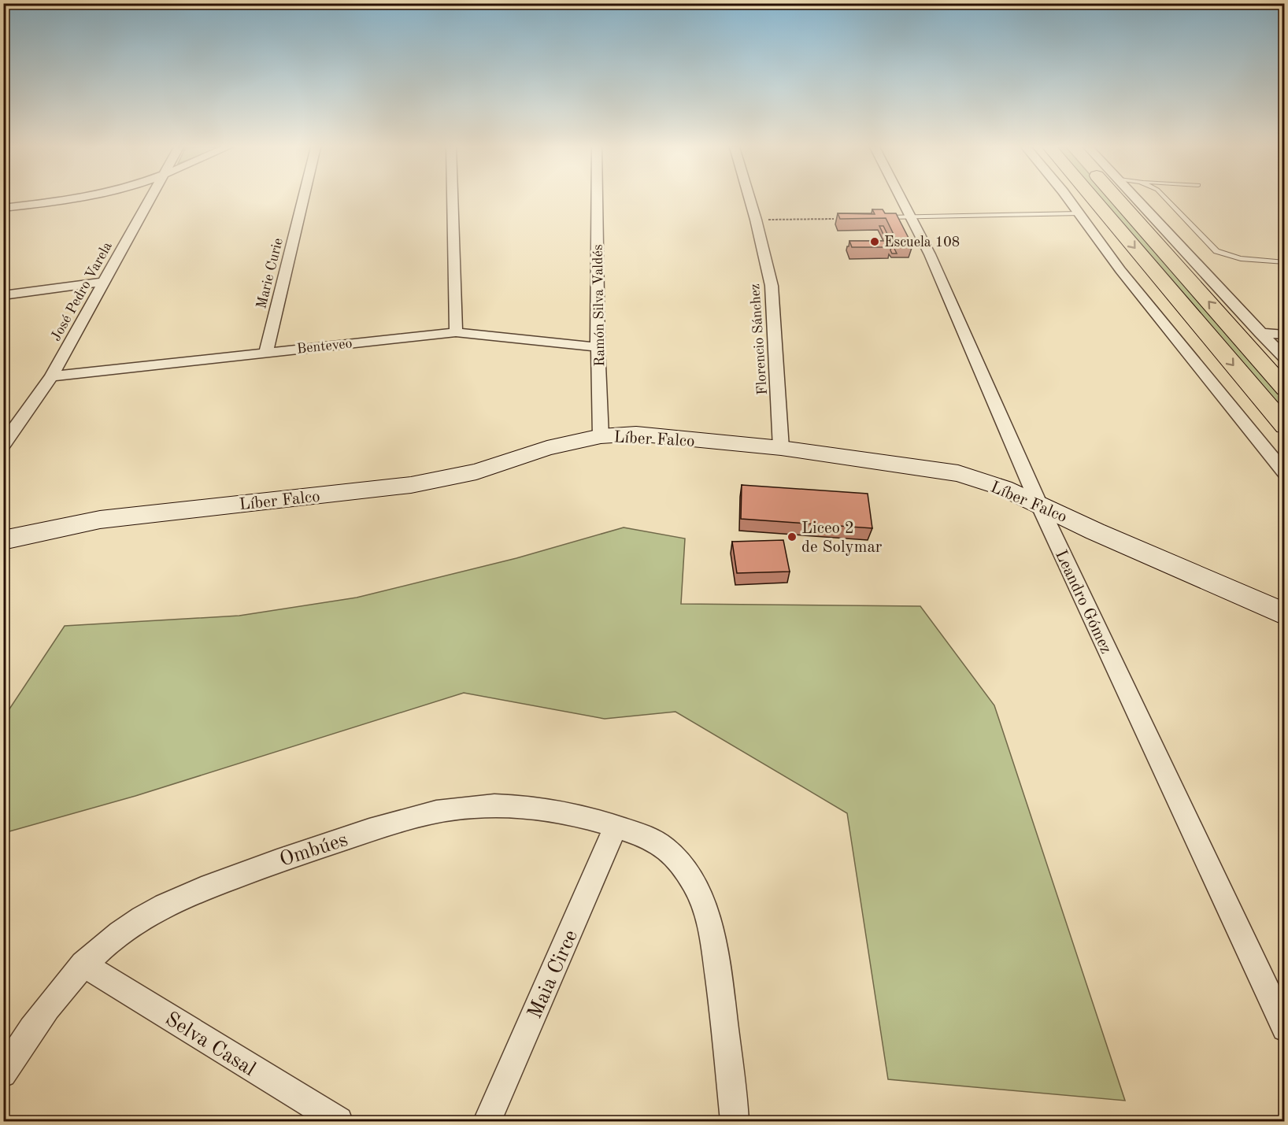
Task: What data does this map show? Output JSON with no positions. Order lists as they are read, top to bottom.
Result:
{
  "streets": {
    "street": [
      "Marie Curie",
      "José Pedro Varela",
      "Ramón Silva Valdés",
      "Florencio Sánchez",
      "Benteveo",
      "Líber Falco",
      "Leandro Gómez",
      "Ombúes",
      "Maia Circe",
      "Selva Casal"
    ]
  },
  "crossings": [
    ["Marie Curie", "Benteveo"],
    ["José Pedro Varela", "Benteveo"],
    ["Ramón Silva Valdés", "Benteveo"],
    ["Ramón Silva Valdés", "Líber Falco"],
    ["Florencio Sánchez", "Líber Falco"],
    ["Líber Falco", "Leandro Gómez"],
    ["Ombúes", "Maia Circe"],
    ["Ombúes", "Selva Casal"]
  ],
  "places": ["Escuela 108", "Liceo 2 de Solymar"]
}
